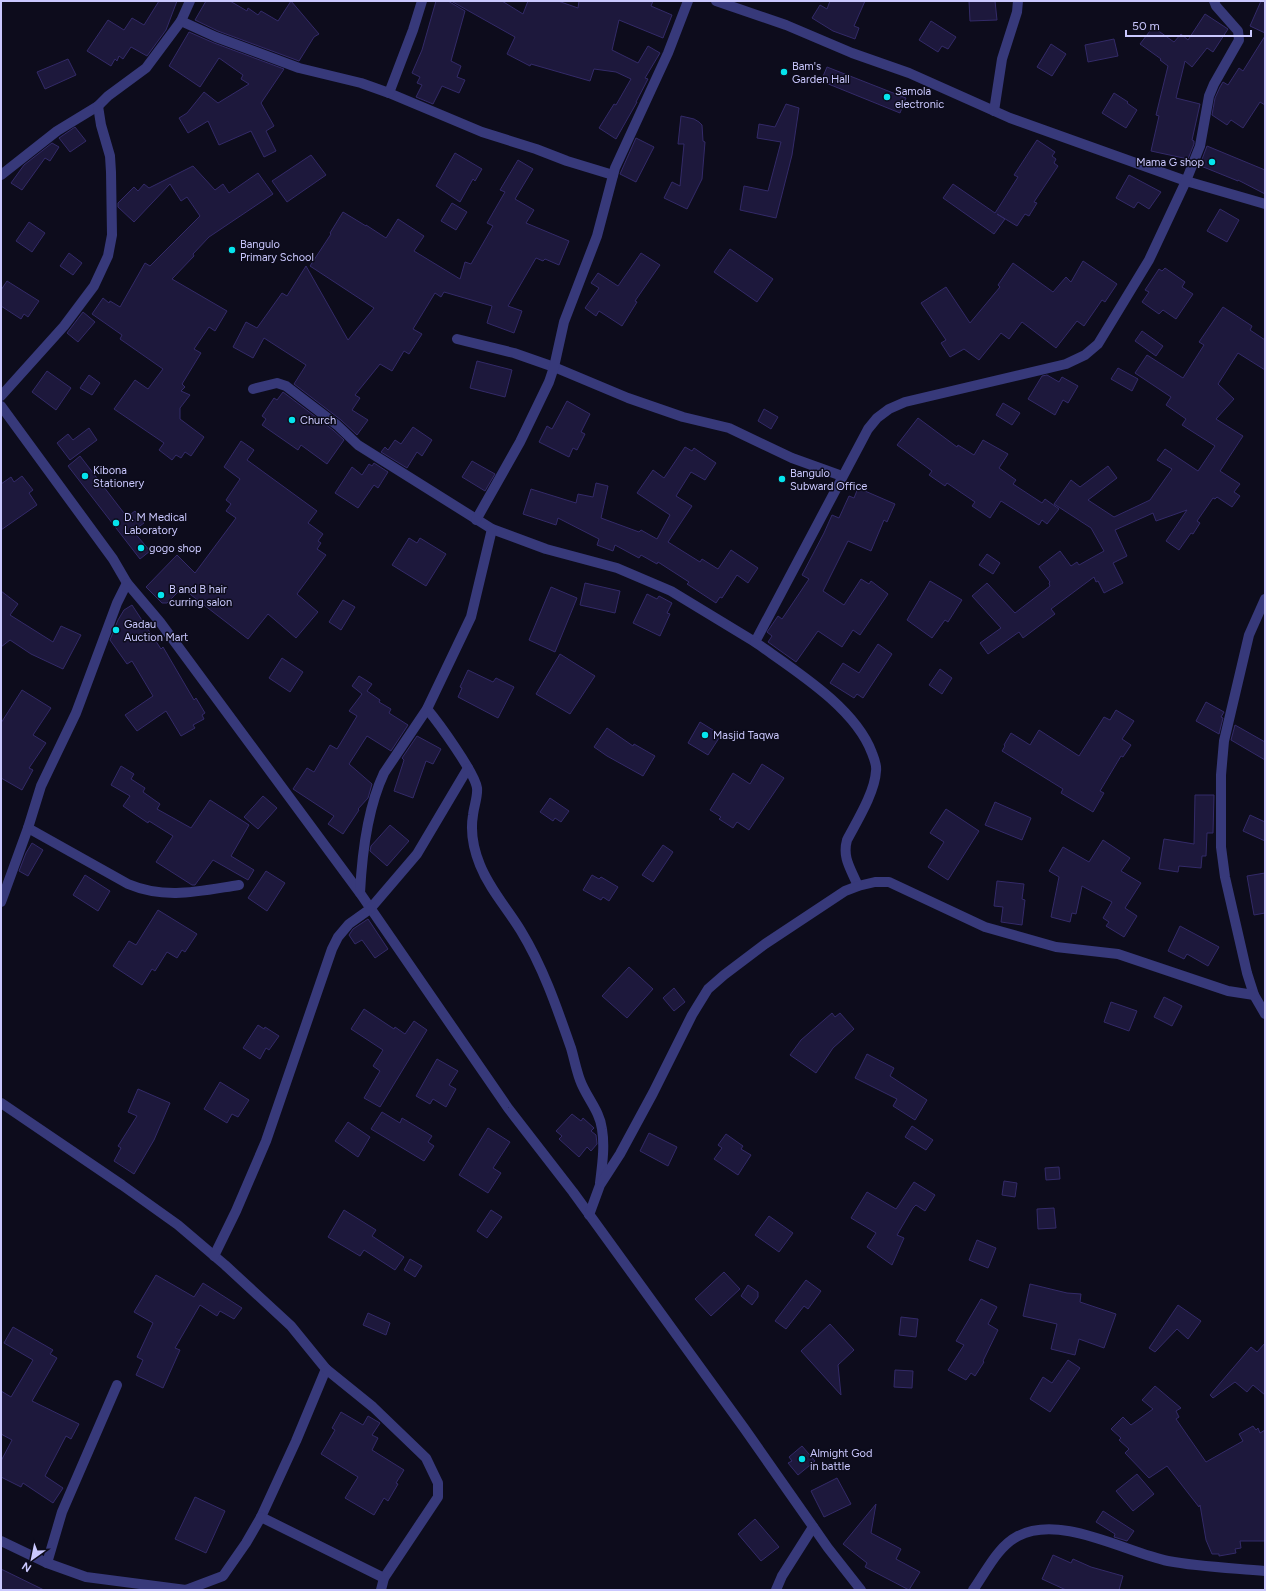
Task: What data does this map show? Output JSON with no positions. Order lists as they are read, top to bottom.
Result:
{
  "places": [
    "Bam's Garden Hall",
    "Samola electronic",
    "Mama G shop",
    "Bangulo Primary School",
    "Church",
    "Kibona Stationery",
    "Bangulo Subward Office",
    "D. M Medical Laboratory",
    "gogo shop",
    "B and B hair curring salon",
    "Gadau Auction Mart",
    "Masjid Taqwa",
    "Almight God in battle"
  ],
  "scale_bar": "50 m",
  "north": "bottom left"
}
